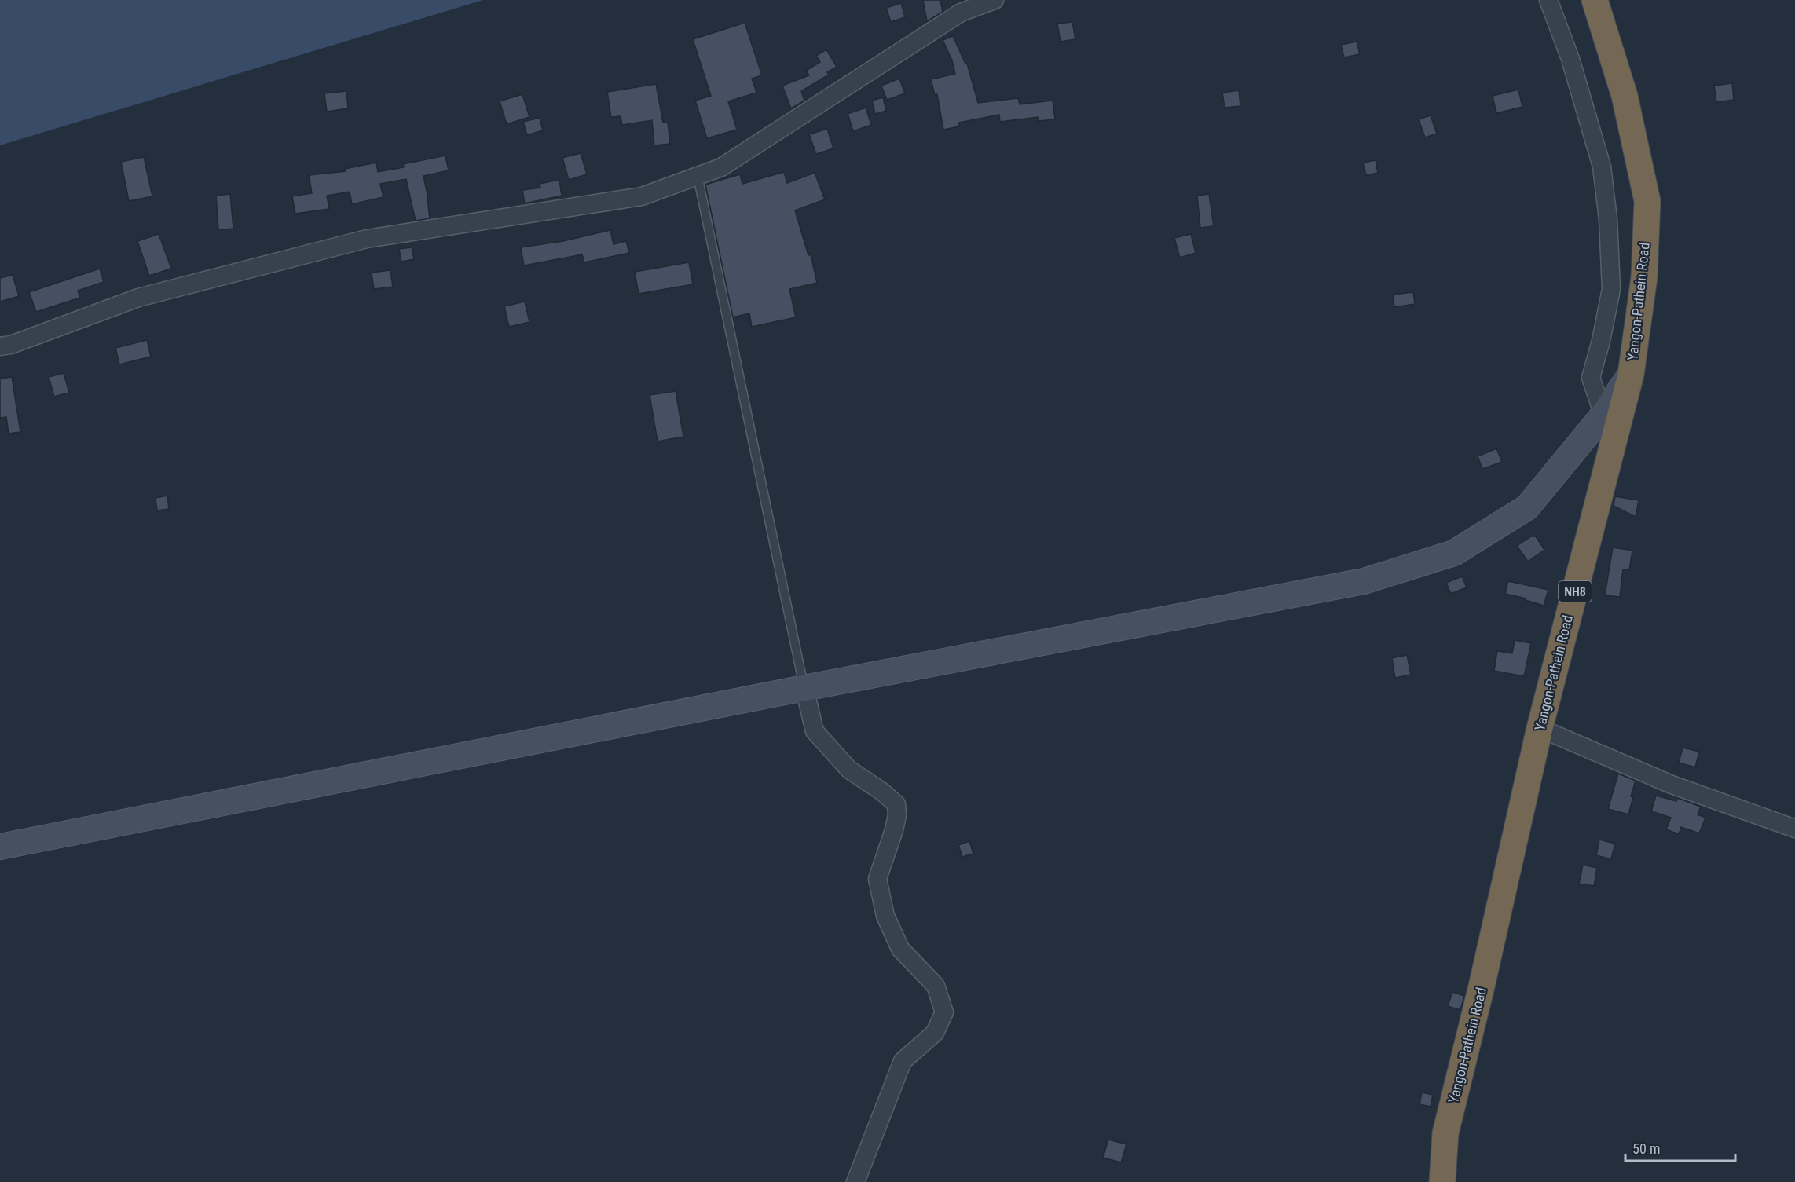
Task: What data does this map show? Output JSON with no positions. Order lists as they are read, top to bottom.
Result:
{
  "streets": {
    "highway": ["Yangon-Pathein Road", "NH8"]
  },
  "scale_bar": "50 m"
}
